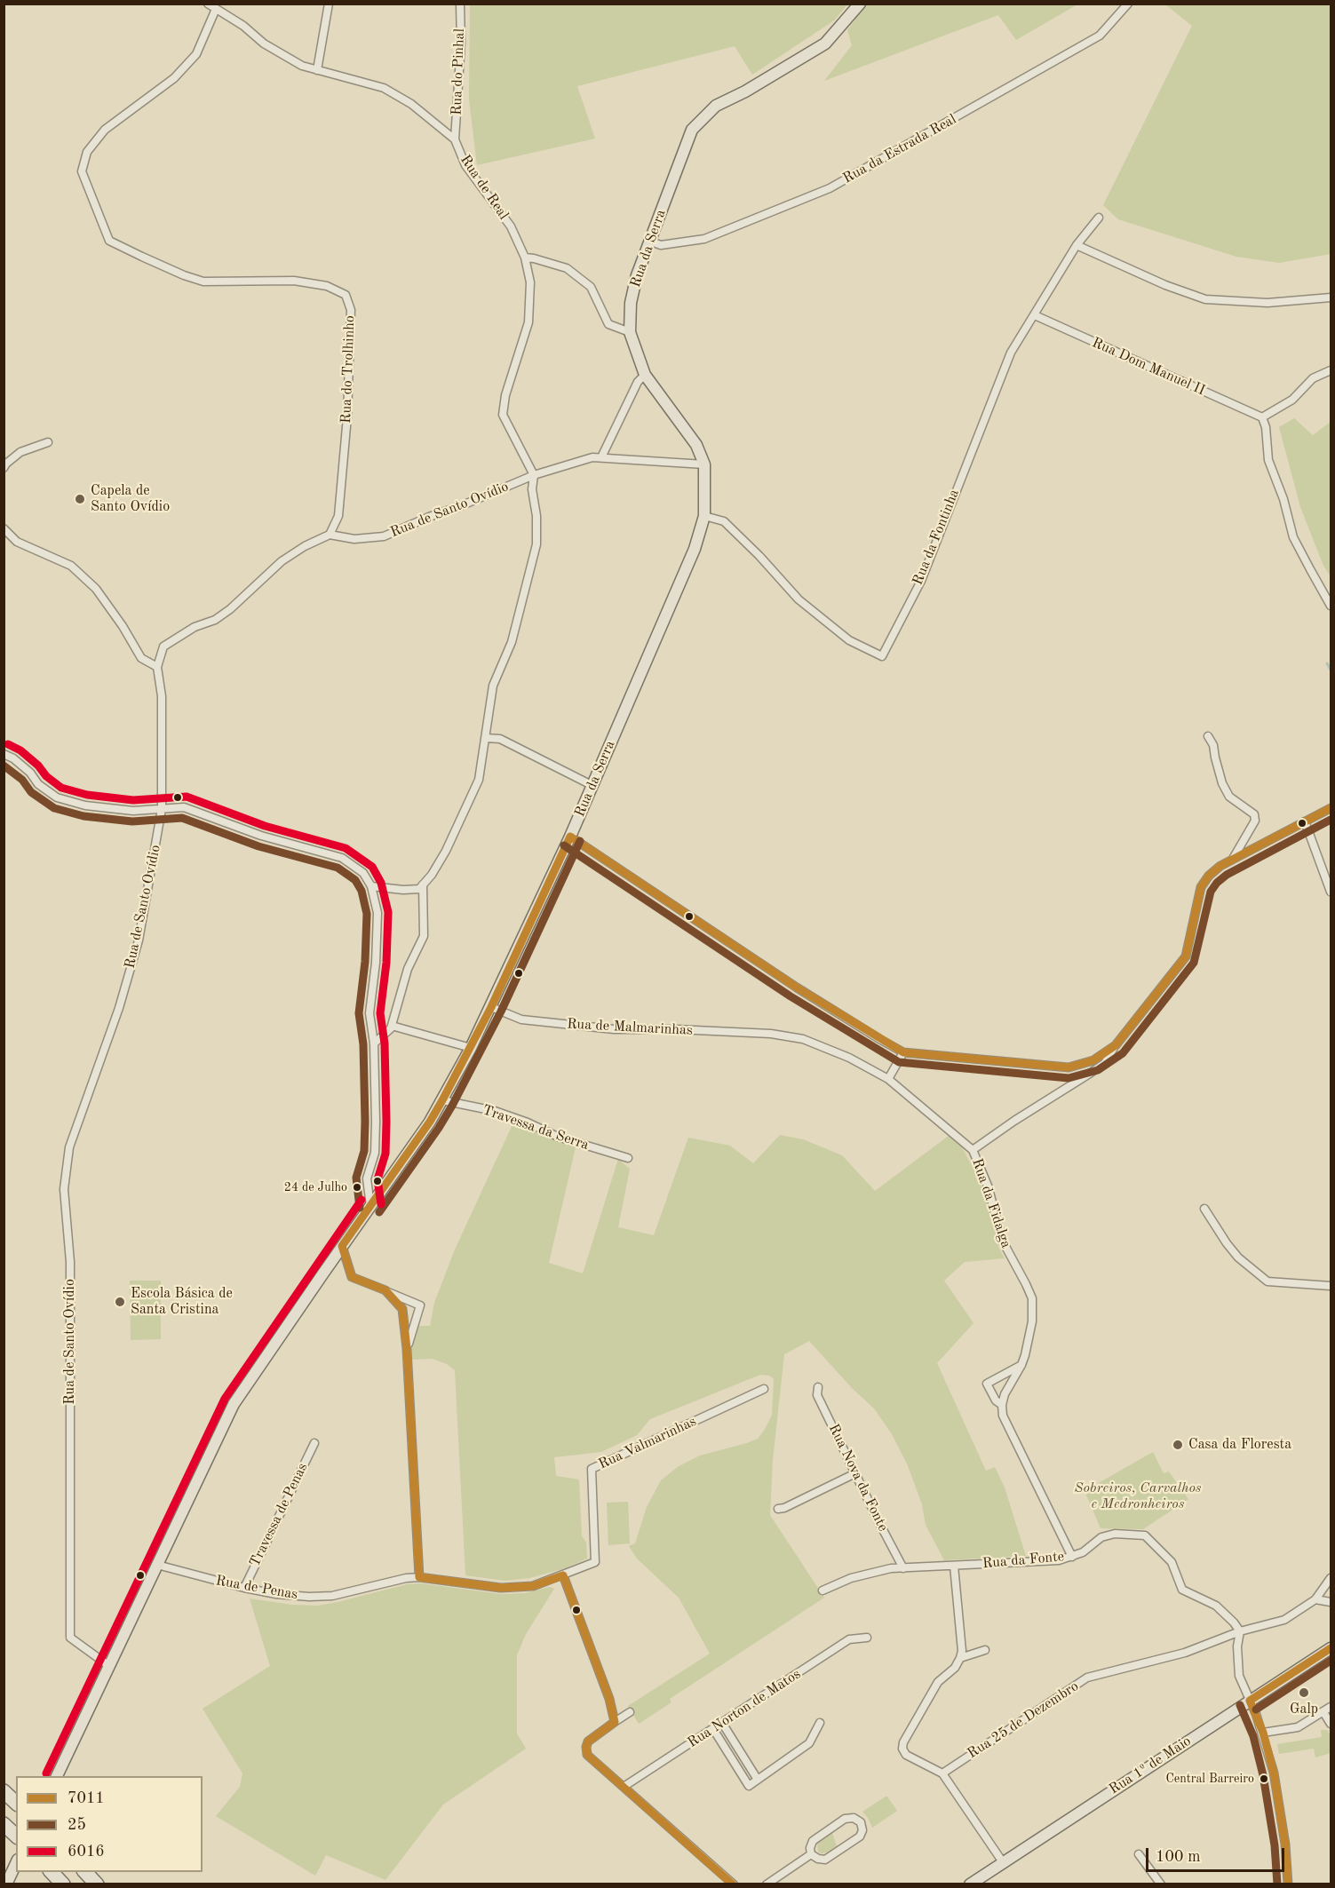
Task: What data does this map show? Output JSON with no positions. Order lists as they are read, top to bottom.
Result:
{
  "streets": {
    "main road": ["Rua da Serra", "Rua 1º de Maio"],
    "street": [
      "Rua do Pinhal",
      "Rua da Estrada Real",
      "Rua de Real",
      "Rua Dom Manuel II",
      "Rua do Trolhinho",
      "Rua de Santo Ovídio",
      "Rua da Fontinha",
      "Rua de Malmarinhas",
      "Travessa da Serra",
      "Rua da Fidalga",
      "Rua Valmarinhas",
      "Rua Nova da Fonte",
      "Travessa de Penas",
      "Rua da Fonte",
      "Rua de Penas",
      "Rua Norton de Matos",
      "Rua 25 de Dezembro"
    ]
  },
  "crossings": [
    ["Rua do Pinhal", "Rua de Real"],
    ["Rua da Estrada Real", "Rua da Serra"],
    ["Rua de Real", "Rua do Trolhinho"],
    ["Rua de Real", "Rua de Santo Ovídio"],
    ["Rua da Serra", "Rua de Santo Ovídio"],
    ["Rua da Serra", "Rua da Fontinha"],
    ["Rua da Serra", "Rua de Malmarinhas"],
    ["Rua da Serra", "Travessa da Serra"],
    ["Rua da Serra", "Rua de Penas"],
    ["Rua Dom Manuel II", "Rua da Fontinha"],
    ["Rua do Trolhinho", "Rua de Santo Ovídio"],
    ["Rua de Malmarinhas", "Rua da Fidalga"],
    ["Rua Valmarinhas", "Rua de Penas"],
    ["Rua Nova da Fonte", "Rua da Fonte"],
    ["Travessa de Penas", "Rua de Penas"],
    ["Rua da Fonte", "Rua 25 de Dezembro"]
  ],
  "parks": ["Sobreiros, Carvalhos e Medronheiros"],
  "places": [
    "Capela de Santo Ovídio",
    "24 de Julho",
    "Escola Básica de Santa Cristina",
    "Casa da Floresta",
    "Galp",
    "Central Barreiro"
  ],
  "lines": ["transit line 6016", "transit line 25", "transit line 7011"],
  "legend": ["7011", "25", "6016"],
  "scale_bar": "100 m"
}
